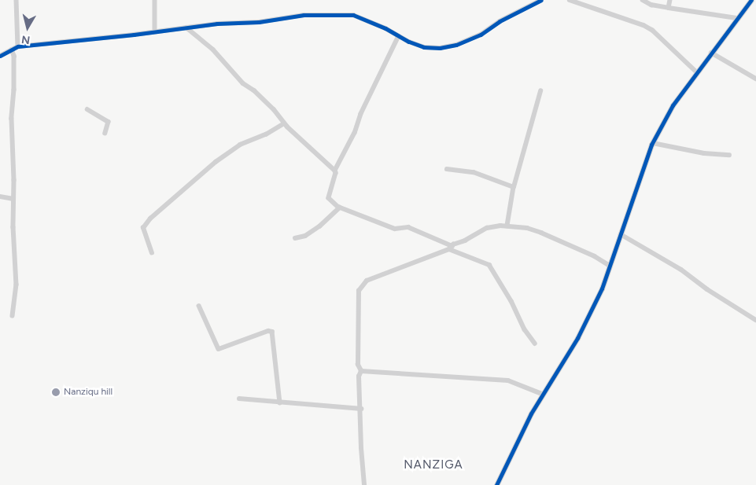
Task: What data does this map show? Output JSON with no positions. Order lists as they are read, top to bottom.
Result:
{
  "districts": ["NANZIGA"],
  "places": ["Nanziqu hill"],
  "north": "bottom"
}
